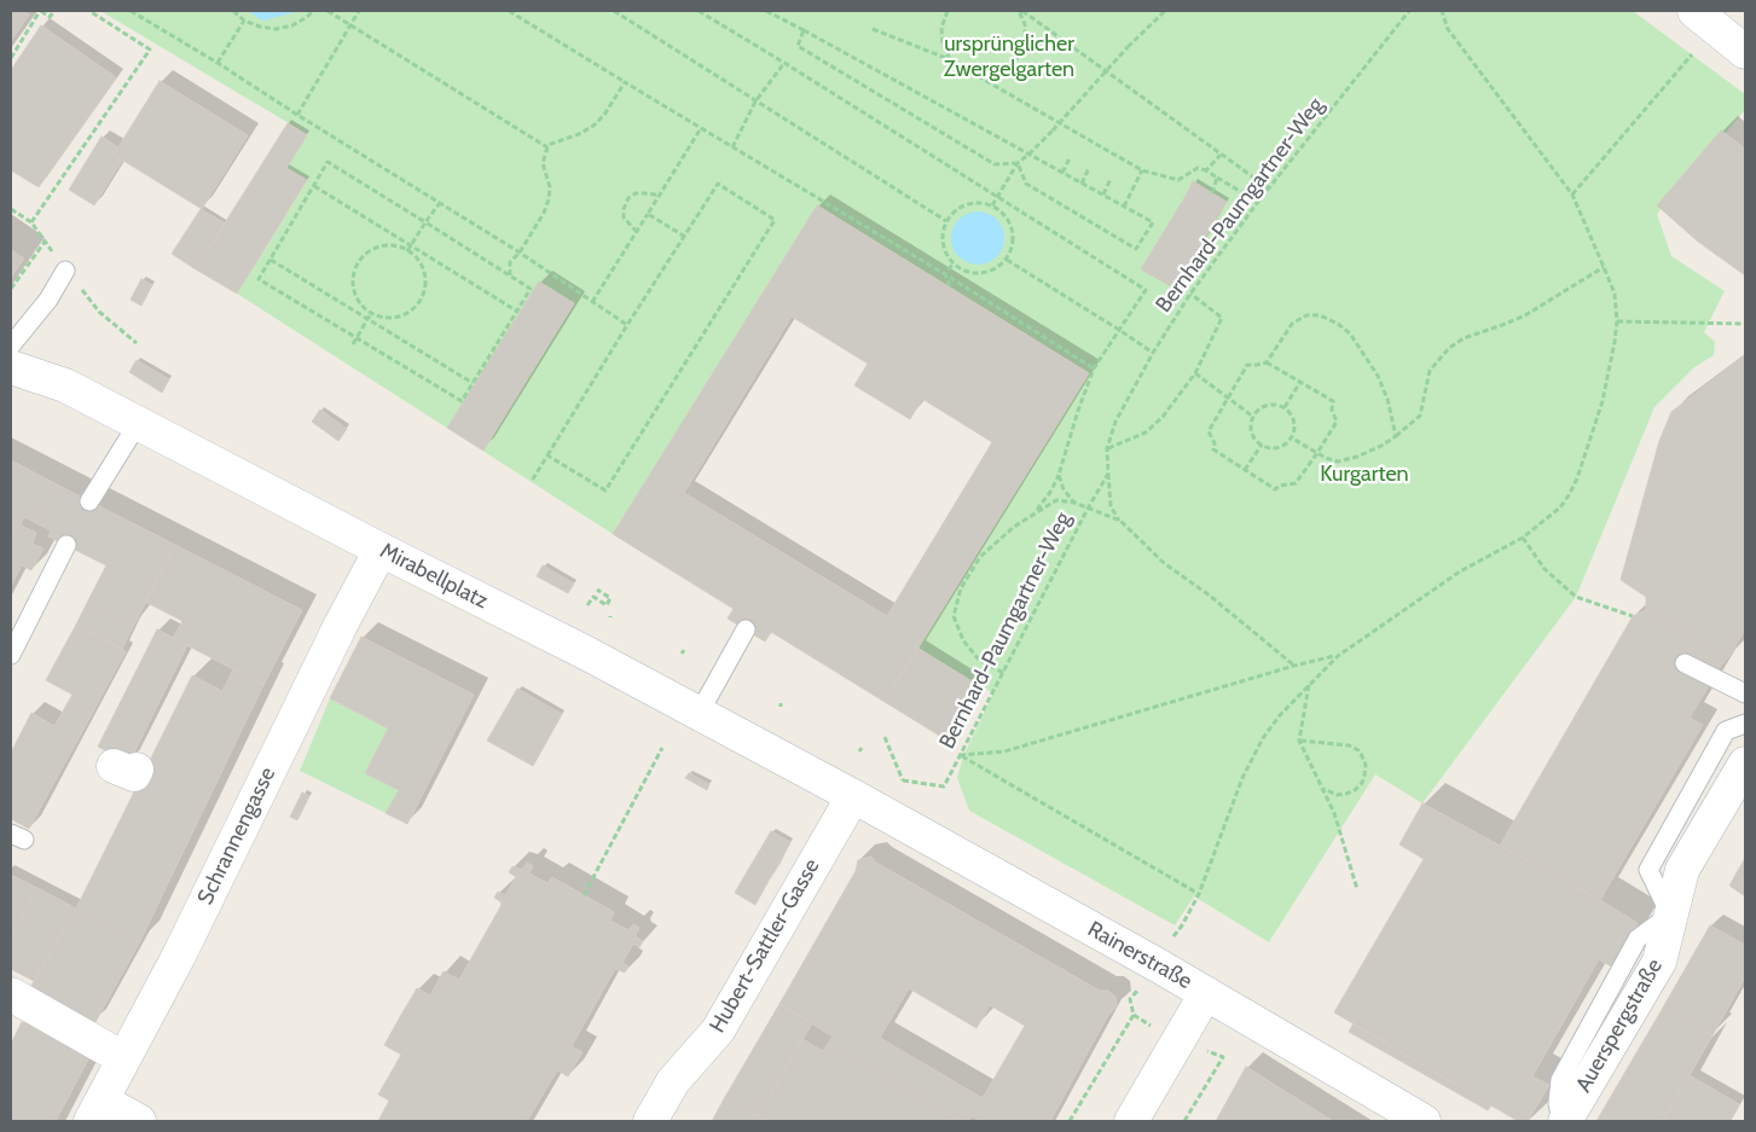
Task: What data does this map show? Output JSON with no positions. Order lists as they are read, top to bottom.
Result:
{
  "streets": {
    "street": [
      "Mirabellplatz",
      "Schrannengasse",
      "Hubert-Sattler-Gasse",
      "Rainerstraße",
      "Auerspergstraße"
    ],
    "path": ["Bernhard-Paumgartner-Weg"]
  },
  "crossings": [
    ["Mirabellplatz", "Schrannengasse"],
    ["Mirabellplatz", "Hubert-Sattler-Gasse"],
    ["Mirabellplatz", "Rainerstraße"],
    ["Hubert-Sattler-Gasse", "Rainerstraße"]
  ],
  "parks": ["ursprünglicher Zwergelgarten", "Kurgarten"]
}
